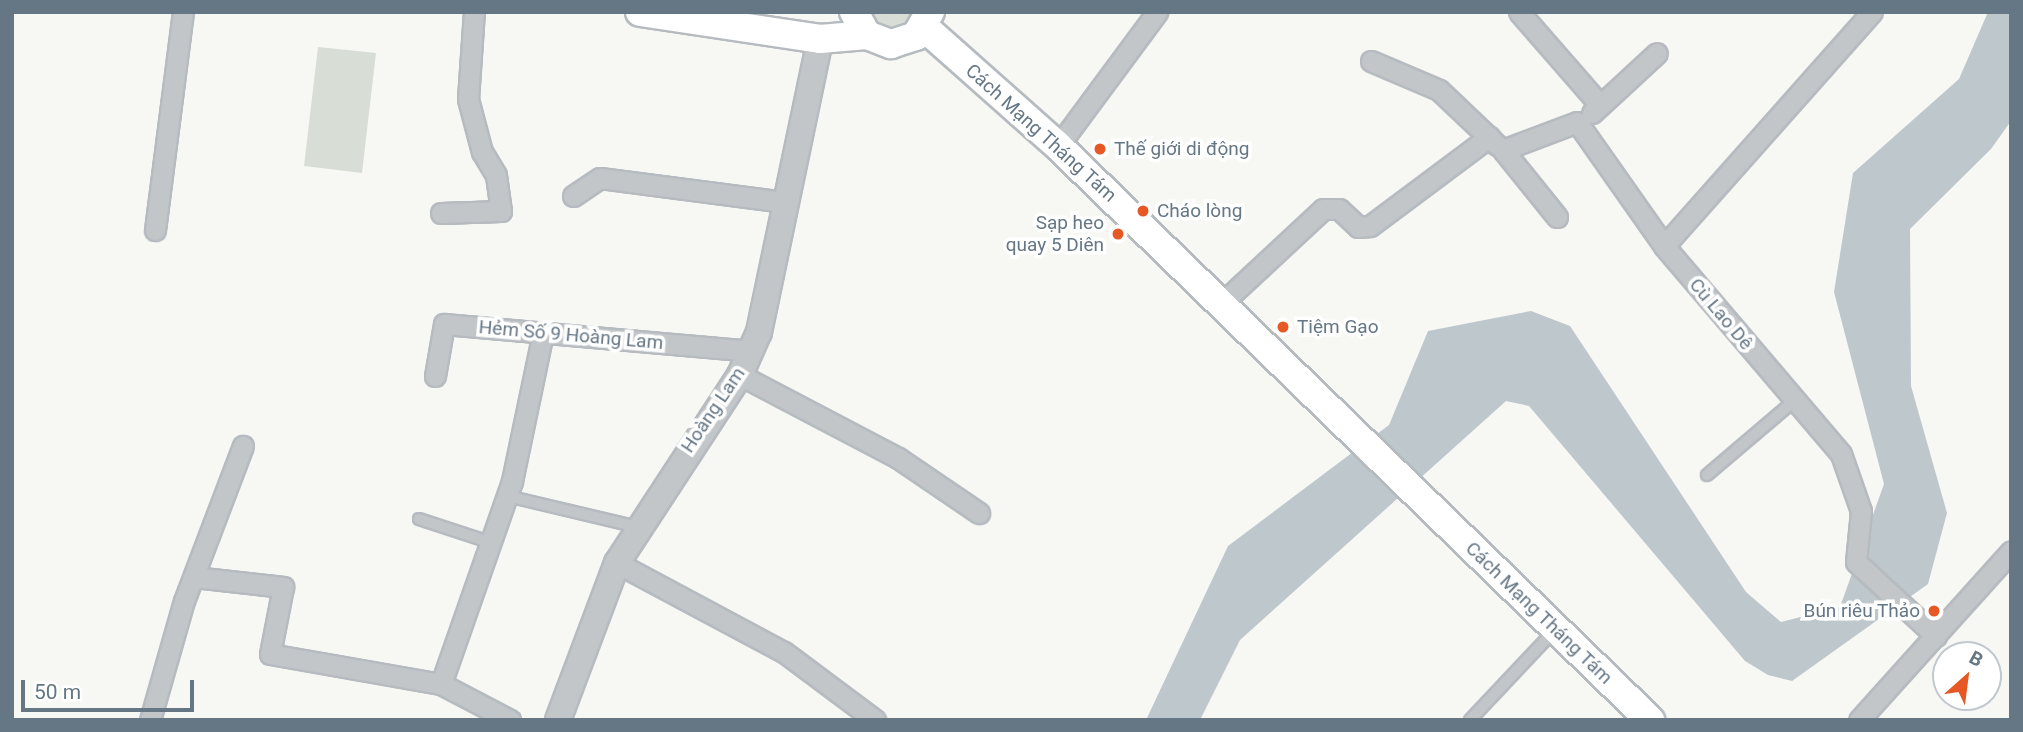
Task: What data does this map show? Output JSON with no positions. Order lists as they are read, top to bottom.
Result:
{
  "streets": {
    "main road": ["Cách Mạng Tháng Tám"],
    "street": ["Cù Lao Dê", "Hẻm Số 9 Hoàng Lam", "Hoàng Lam"]
  },
  "crossings": [
    ["Hẻm Số 9 Hoàng Lam", "Hoàng Lam"]
  ],
  "places": [
    "Thế giới di động",
    "Cháo lòng",
    "Sạp heo quay 5 Diên",
    "Tiệm Gạo",
    "Bún riêu Thảo"
  ],
  "scale_bar": "50 m",
  "north": "top right"
}
